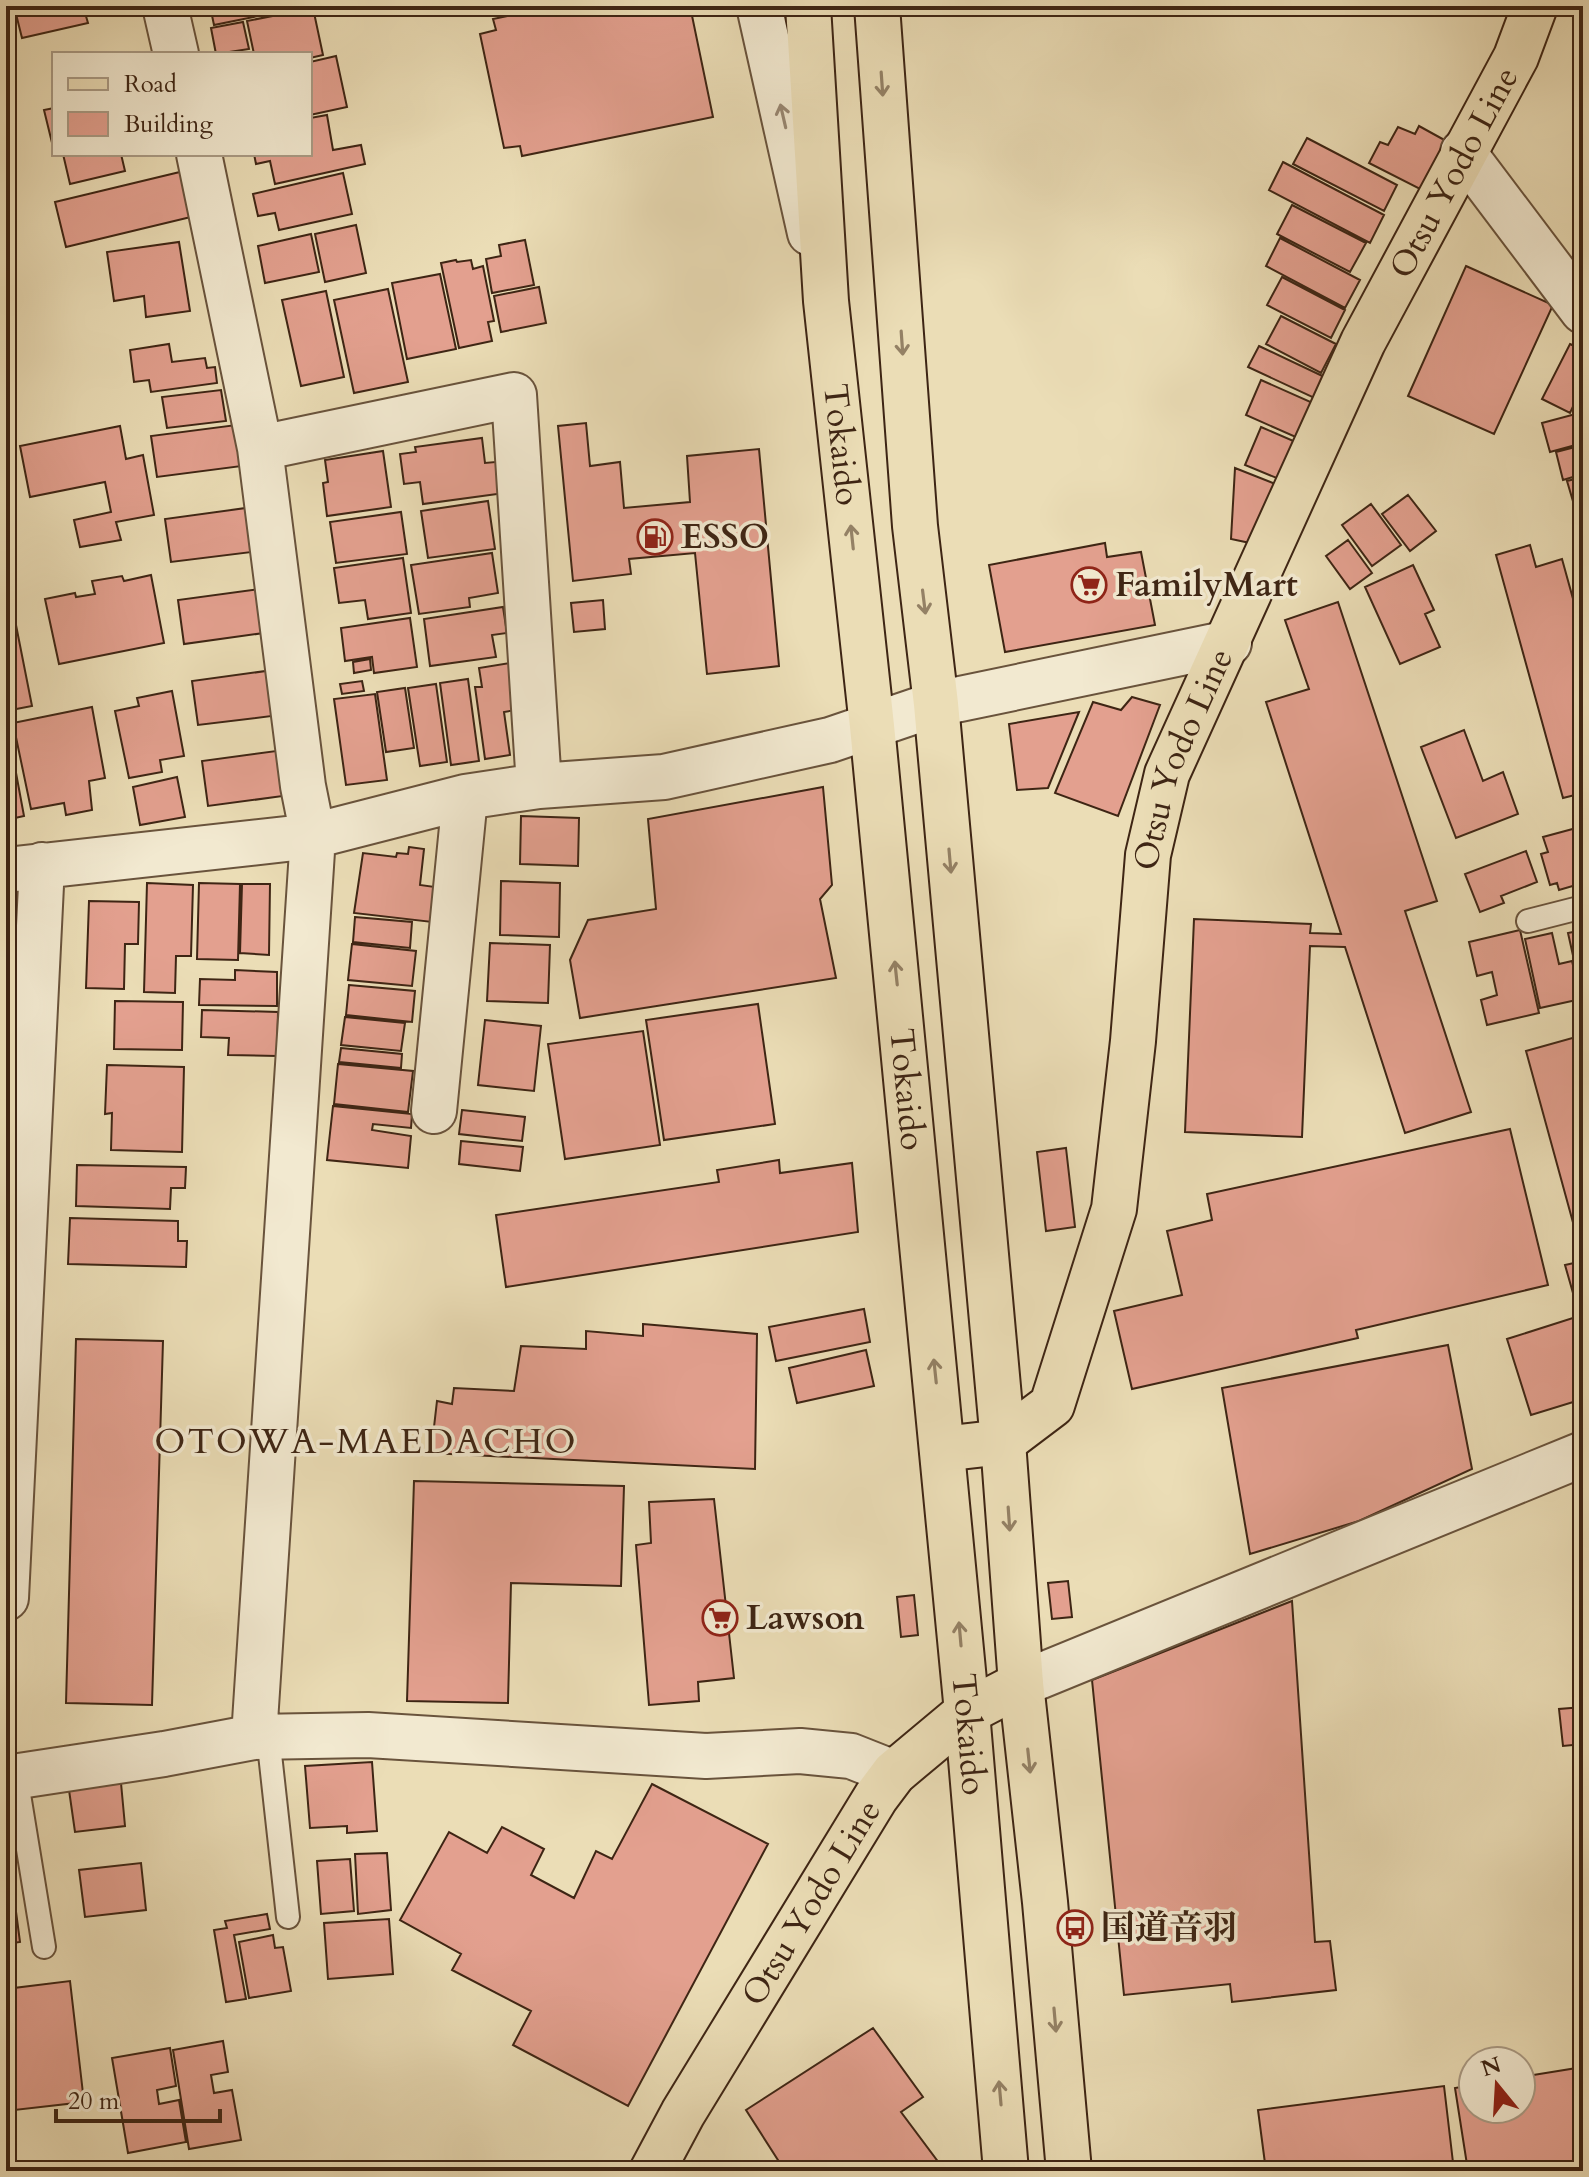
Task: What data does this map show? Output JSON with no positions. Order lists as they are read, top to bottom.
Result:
{
  "streets": {
    "main road": ["Otsu Yodo Line", "Tokaido"]
  },
  "crossings": [
    ["Otsu Yodo Line", "Tokaido"]
  ],
  "districts": ["OTOWA-MAEDACHO"],
  "places": {
    "fuel station": ["ESSO"],
    "supermarket": ["FamilyMart", "Lawson"],
    "bus stop": ["国道音羽"]
  },
  "legend": ["Road", "Building"],
  "scale_bar": "20 m",
  "north": "top"
}
